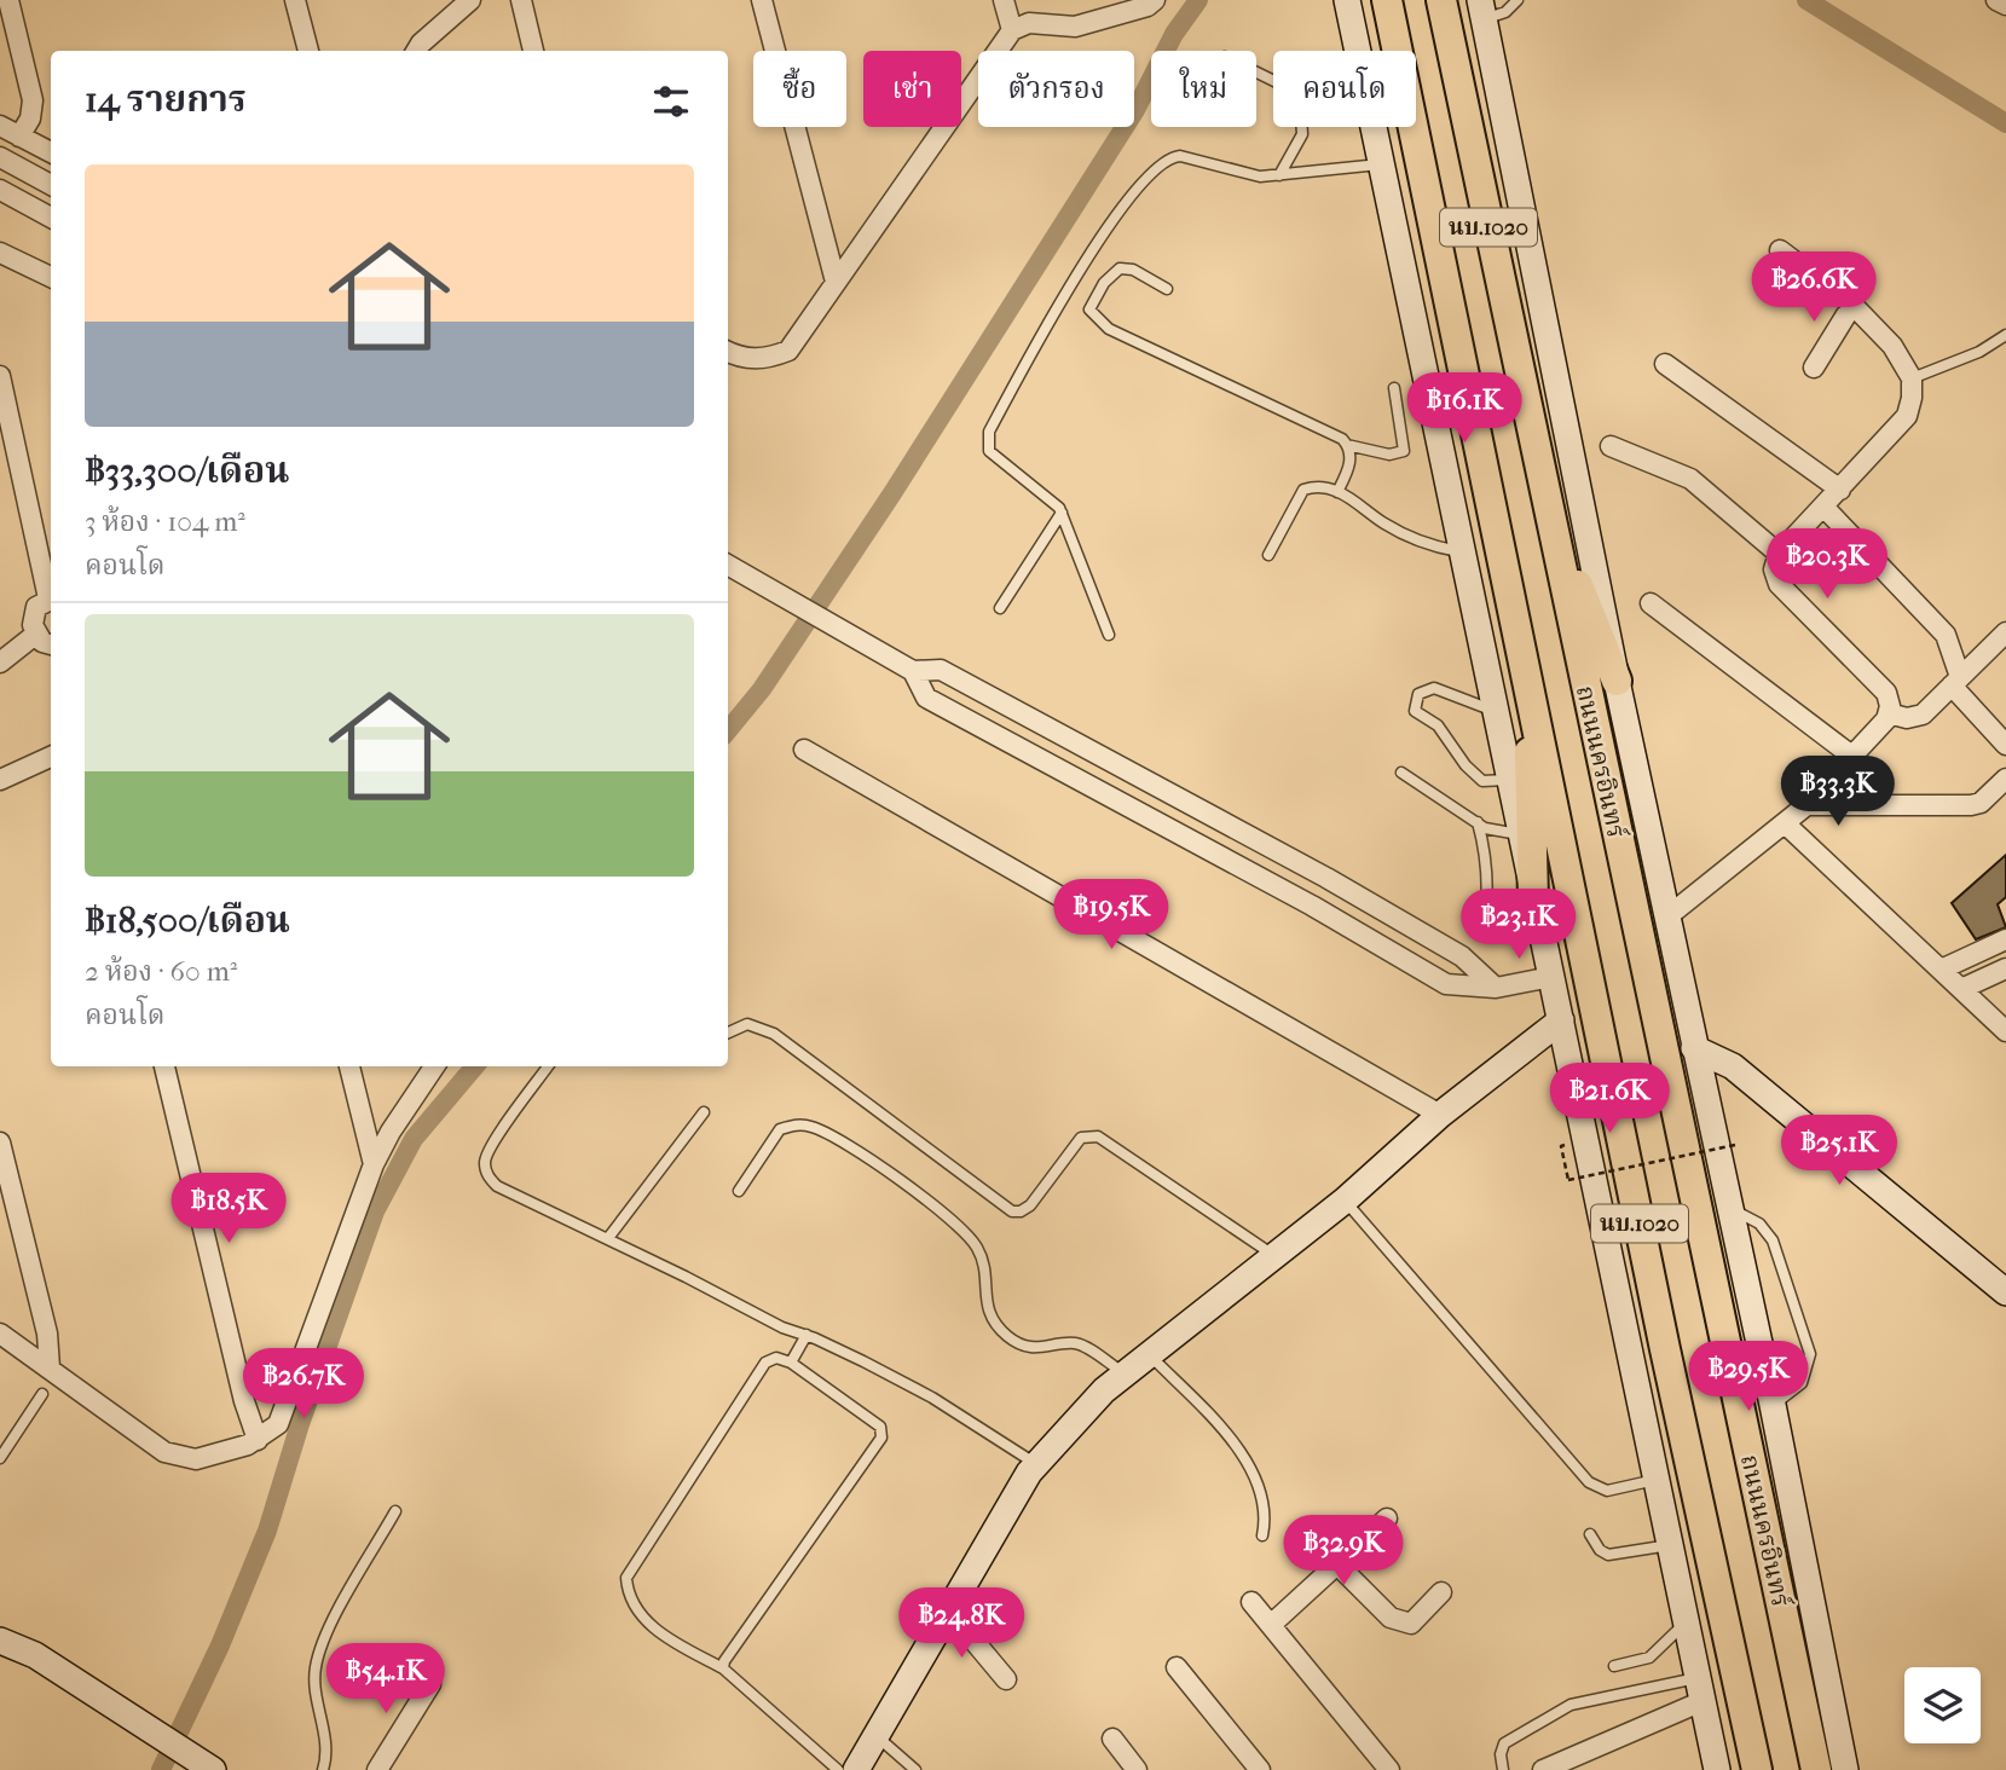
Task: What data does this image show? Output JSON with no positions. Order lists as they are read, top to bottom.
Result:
{
  "streets": {
    "main road": ["นบ.1020", "ถนนนครอินทร์"]
  },
  "page": {
    "chip": [
      "ซื้อ",
      "เช่า",
      "ตัวกรอง",
      "ใหม่",
      "คอนโด"
    ],
    "heading": "14 รายการ",
    "list": [
      {
        "name": "฿33,300/เดือน",
        "note": "3 ห้อง · 104 m² · คอนโด"
      },
      {
        "name": "฿18,500/เดือน",
        "note": "2 ห้อง · 60 m² · คอนโด"
      }
    ],
    "price": [
      "฿26.6K",
      "฿16.1K",
      "฿20.3K",
      "฿33.3K",
      "฿19.5K",
      "฿23.1K",
      "฿21.6K",
      "฿25.1K",
      "฿18.5K",
      "฿29.5K",
      "฿26.7K",
      "฿32.9K",
      "฿24.8K",
      "฿54.1K"
    ]
  }
}
